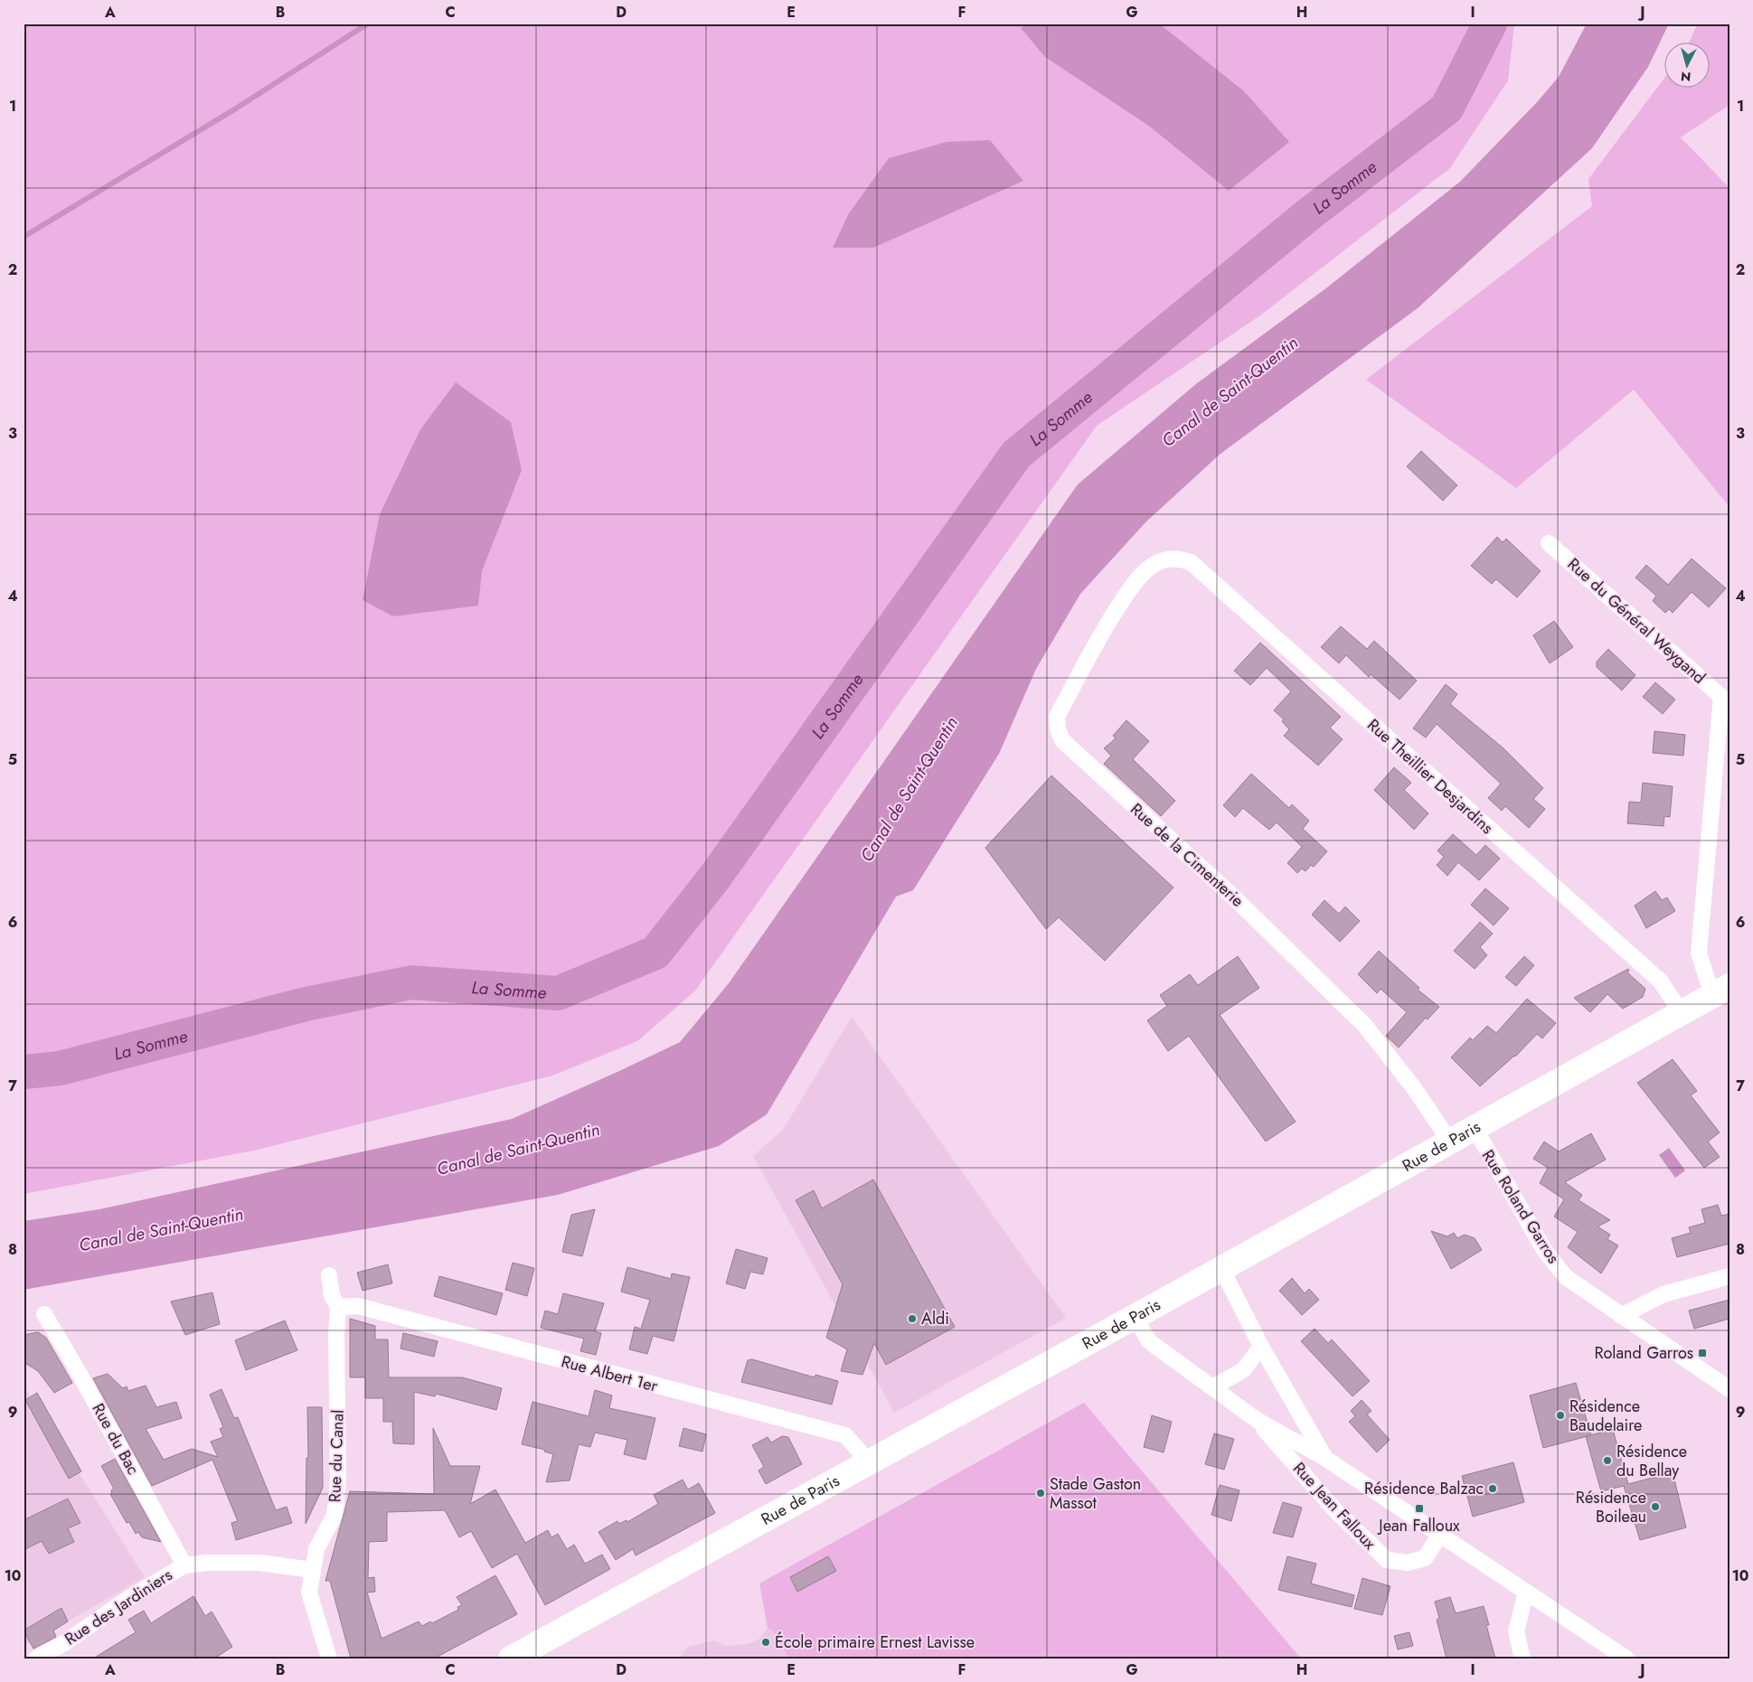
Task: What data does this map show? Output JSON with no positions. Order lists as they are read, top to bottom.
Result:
{
  "streets": {
    "main road": ["Rue de Paris"],
    "street": [
      "Rue du Général Weygand",
      "Rue Theillier Desjardins",
      "Rue de la Cimenterie",
      "Rue Roland Garros",
      "Rue Albert 1er",
      "Rue du Bac",
      "Rue du Canal",
      "Rue Jean Falloux",
      "Rue des Jardiniers"
    ]
  },
  "crossings": [
    ["Rue du Général Weygand", "Rue de Paris"],
    ["Rue Theillier Desjardins", "Rue de la Cimenterie"],
    ["Rue Theillier Desjardins", "Rue de Paris"],
    ["Rue de la Cimenterie", "Rue de Paris"],
    ["Rue de Paris", "Rue Roland Garros"],
    ["Rue de Paris", "Rue Albert 1er"],
    ["Rue de Paris", "Rue Jean Falloux"],
    ["Rue Albert 1er", "Rue du Canal"],
    ["Rue du Bac", "Rue des Jardiniers"],
    ["Rue du Canal", "Rue des Jardiniers"]
  ],
  "water": ["La Somme", "Canal de Saint-Quentin"],
  "places": {
    "other": [
      "Aldi",
      "Résidence Baudelaire",
      "Résidence du Bellay",
      "Résidence Balzac",
      "Stade Gaston Massot",
      "Résidence Boileau",
      "École primaire Ernest Lavisse"
    ],
    "transit": ["Roland Garros", "Jean Falloux"]
  },
  "north": "bottom",
  "grid": {
    "columns": [
      "A",
      "B",
      "C",
      "D",
      "E",
      "F",
      "G",
      "H",
      "I",
      "J"
    ],
    "rows": [
      "1",
      "2",
      "3",
      "4",
      "5",
      "6",
      "7",
      "8",
      "9",
      "10"
    ]
  }
}
